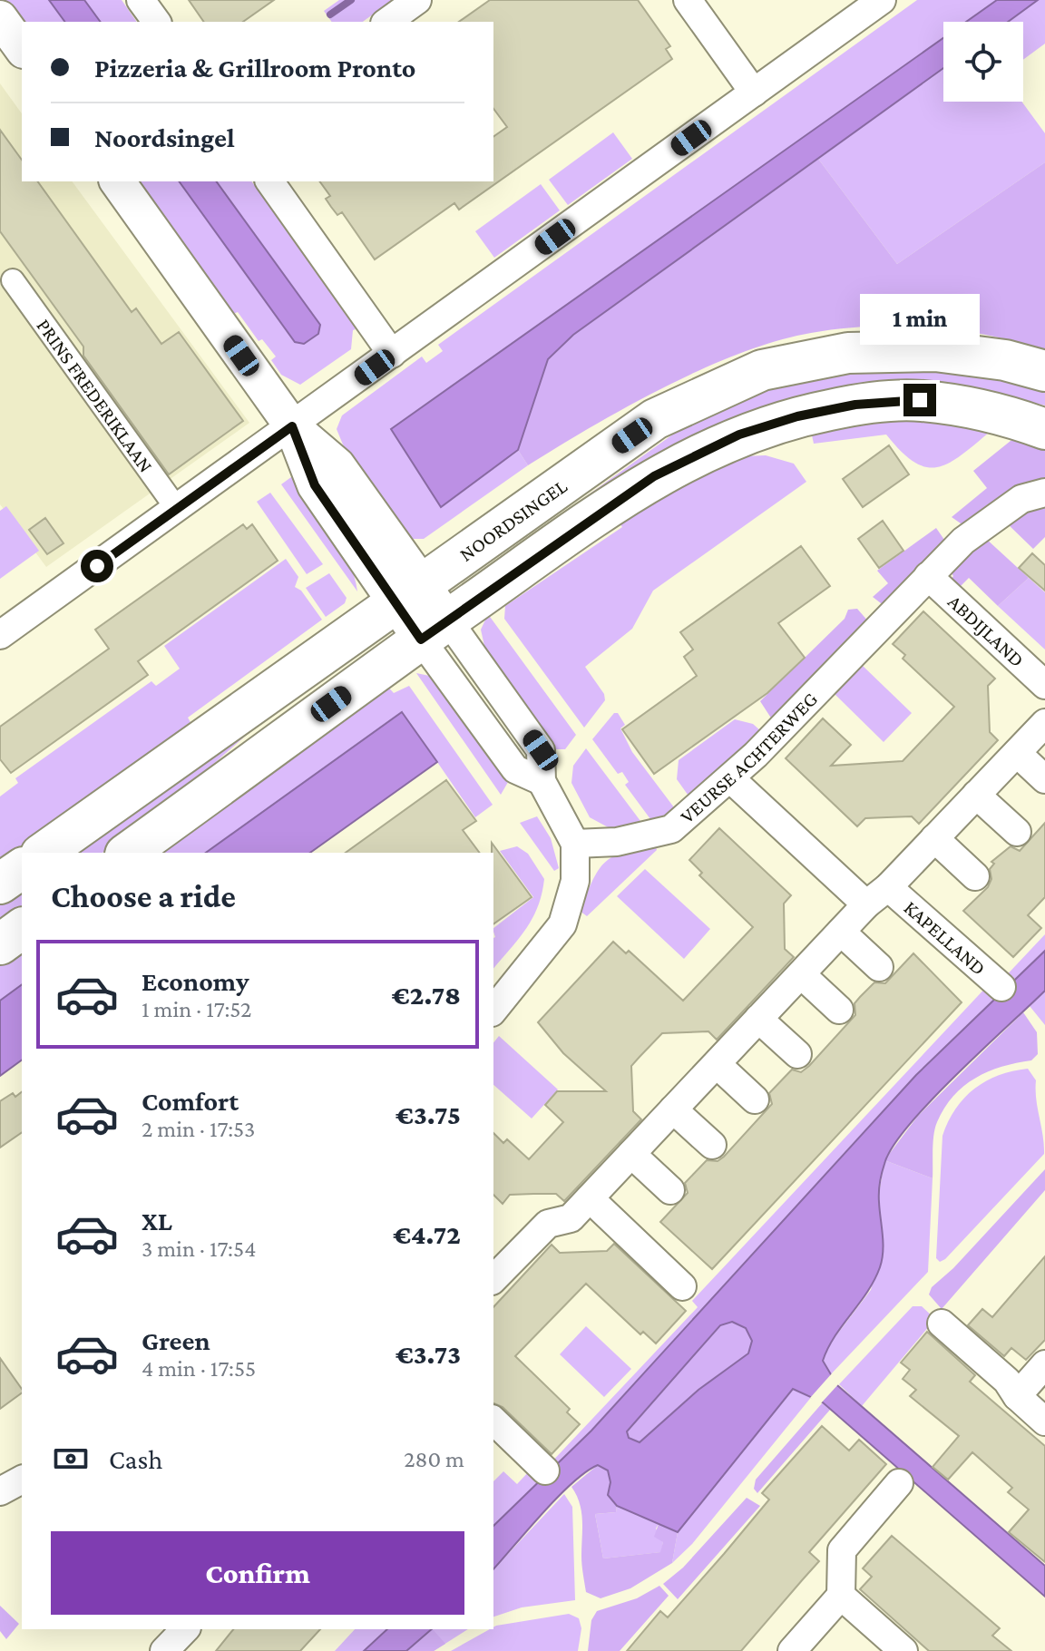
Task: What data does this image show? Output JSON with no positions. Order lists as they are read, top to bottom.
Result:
{
  "streets": {
    "main road": ["NOORDSINGEL"],
    "street": [
      "PRINS FREDERIKLAAN",
      "ABDIJLAND",
      "VEURSE ACHTERWEG",
      "KAPELLAND"
    ]
  },
  "crossings": [
    ["ABDIJLAND", "VEURSE ACHTERWEG"]
  ],
  "page": {
    "banner": ["Pizzeria & Grillroom Pronto", "Noordsingel"],
    "bubble": "1 min",
    "heading": "Choose a ride",
    "list": [
      {
        "name": "Economy",
        "note": "1 min · 17:52",
        "value": "€2.78"
      },
      {
        "name": "Comfort",
        "note": "2 min · 17:53",
        "value": "€3.75"
      },
      {
        "name": "XL",
        "note": "3 min · 17:54",
        "value": "€4.72"
      },
      {
        "name": "Green",
        "note": "4 min · 17:55",
        "value": "€3.73"
      }
    ],
    "pay": ["Cash", "280 m"],
    "buttons": "Confirm"
  }
}
